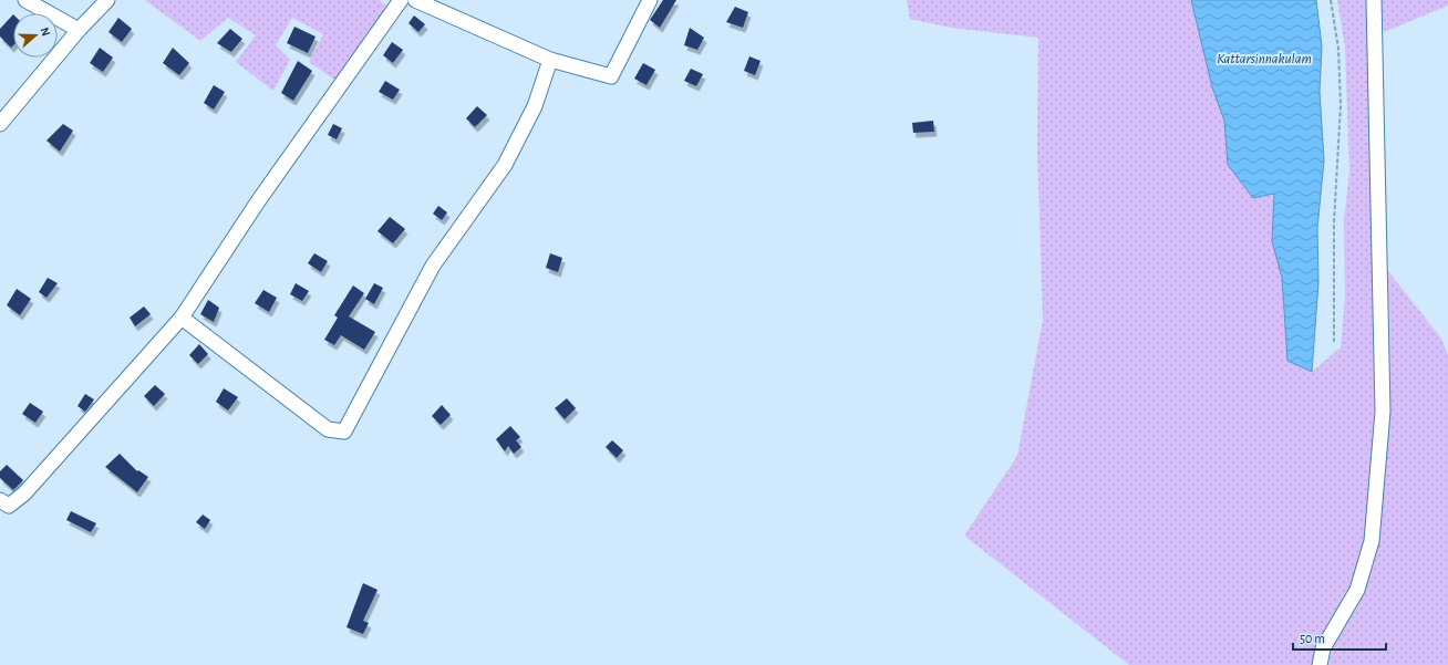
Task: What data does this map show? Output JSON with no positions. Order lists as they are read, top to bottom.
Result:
{
  "water": ["Kattarsinnakulam"],
  "scale_bar": "50 m",
  "north": "right"
}
